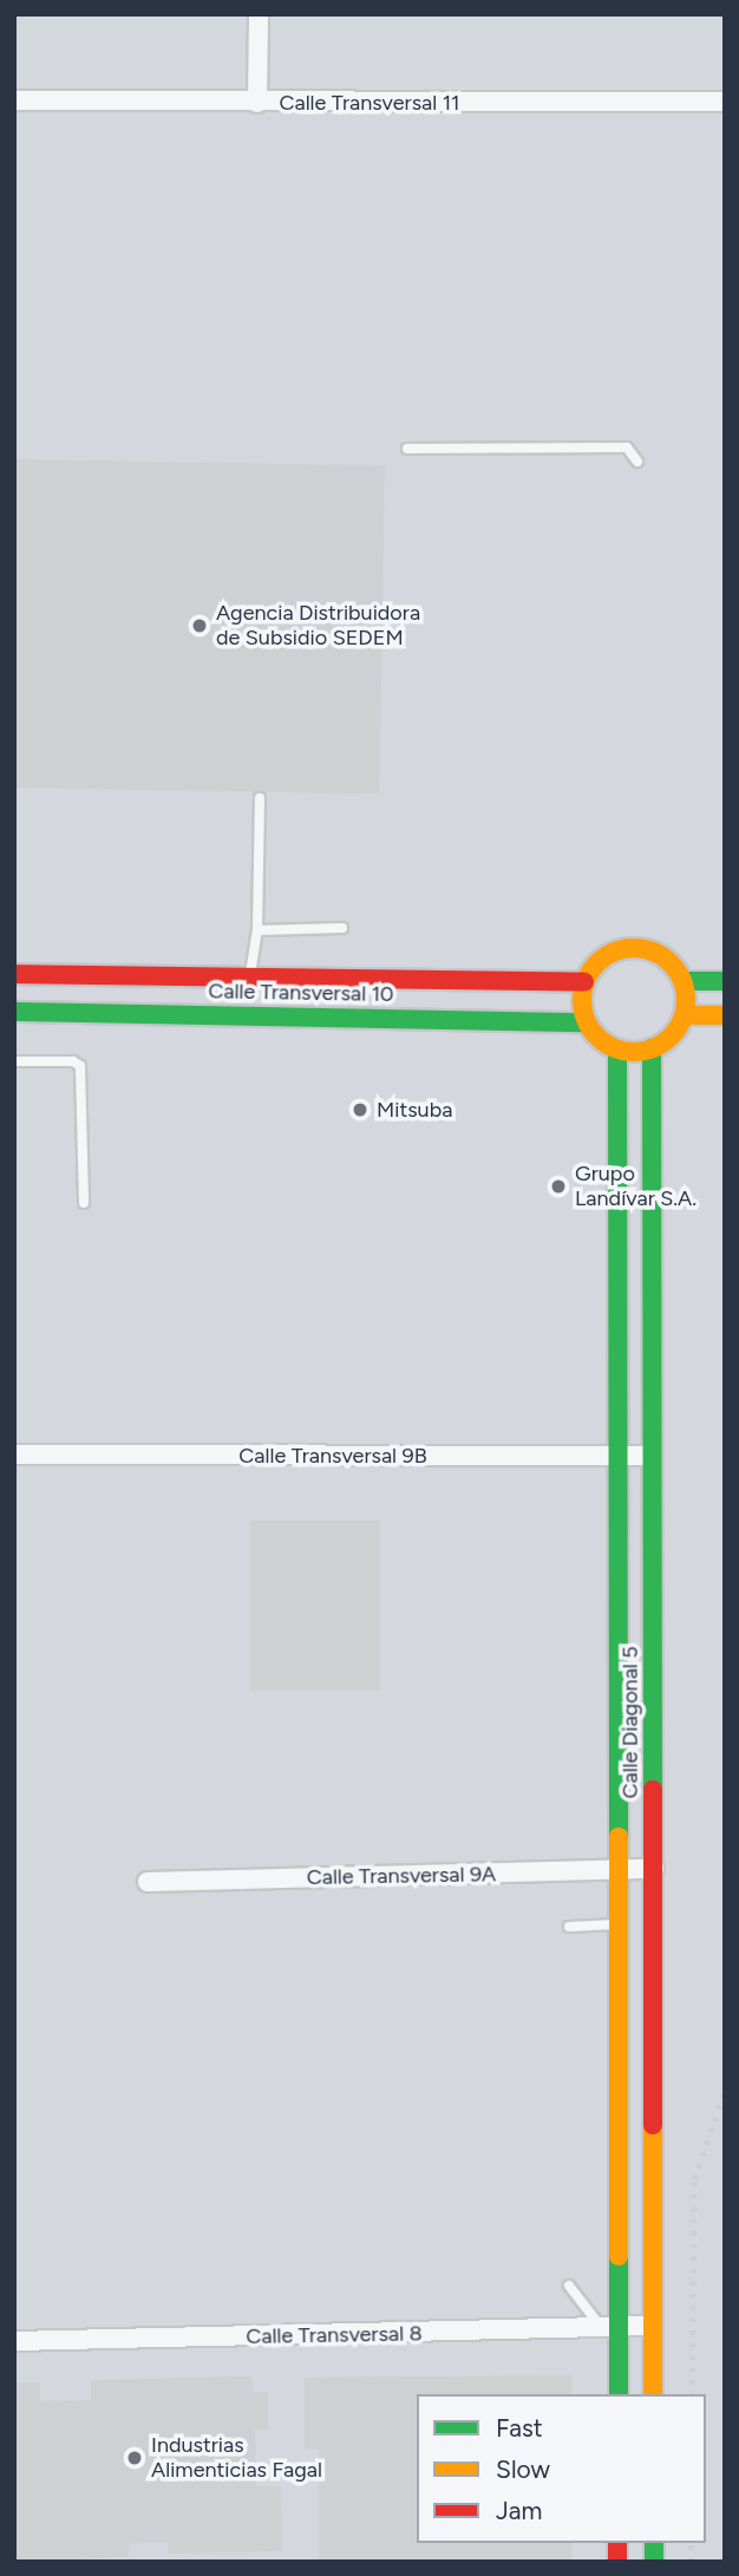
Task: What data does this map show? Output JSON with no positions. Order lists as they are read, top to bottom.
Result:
{
  "streets": {
    "main road": ["Calle Transversal 10", "Calle Diagonal 5"],
    "street": [
      "Calle Transversal 11",
      "Calle Transversal 9B",
      "Calle Transversal 9A",
      "Calle Transversal 8"
    ]
  },
  "crossings": [
    ["Calle Transversal 10", "Calle Diagonal 5"],
    ["Calle Transversal 9B", "Calle Diagonal 5"],
    ["Calle Diagonal 5", "Calle Transversal 9A"],
    ["Calle Diagonal 5", "Calle Transversal 8"]
  ],
  "places": [
    "Agencia Distribuidora de Subsidio SEDEM",
    "Mitsuba",
    "Grupo Landívar S.A.",
    "Industrias Alimenticias Fagal"
  ],
  "legend": ["Fast", "Slow", "Jam"]
}
